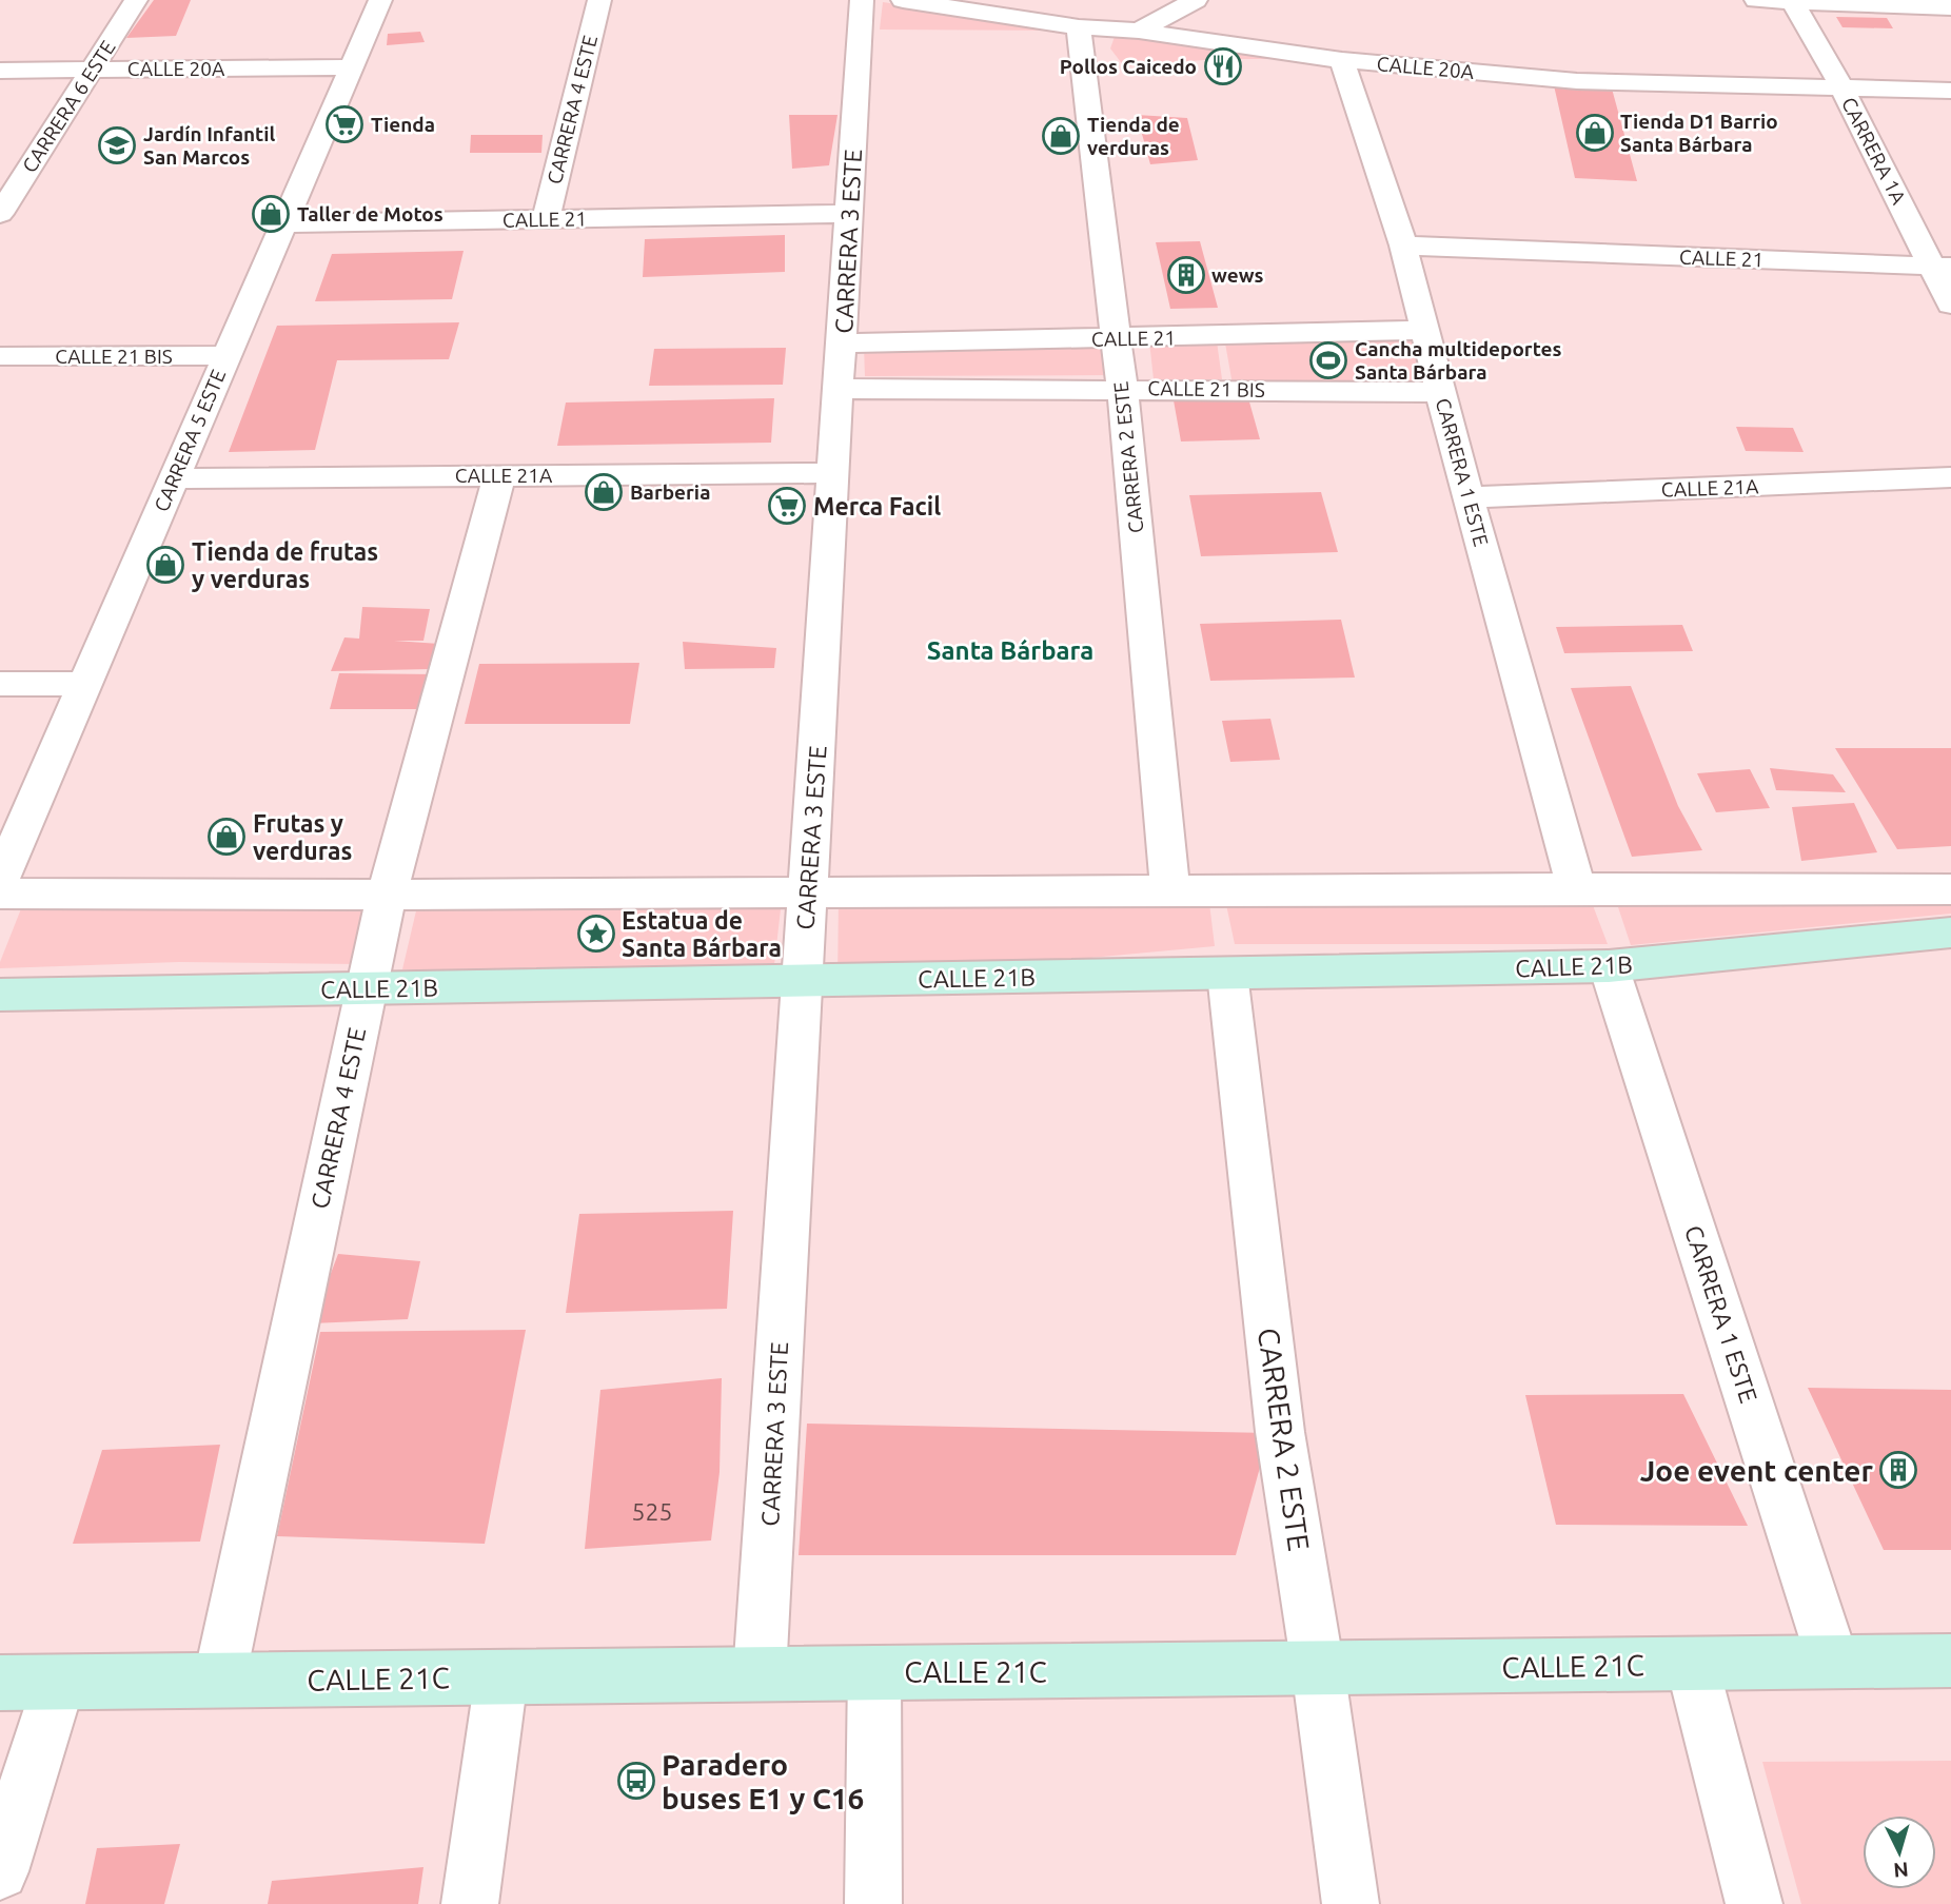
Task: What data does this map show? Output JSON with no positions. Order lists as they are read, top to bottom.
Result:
{
  "streets": {
    "street": [
      "CALLE 20A",
      "CARRERA 6 ESTE",
      "CARRERA 4 ESTE",
      "CARRERA 1A",
      "CALLE 21",
      "CARRERA 3 ESTE",
      "CALLE 21 BIS",
      "CARRERA 5 ESTE",
      "CARRERA 2 ESTE",
      "CARRERA 1 ESTE",
      "CALLE 21A",
      "CALLE 21B",
      "CALLE 21C"
    ]
  },
  "crossings": [
    ["CALLE 20A", "CARRERA 6 ESTE"],
    ["CALLE 20A", "CARRERA 1A"],
    ["CALLE 20A", "CARRERA 5 ESTE"],
    ["CALLE 20A", "CARRERA 2 ESTE"],
    ["CALLE 20A", "CARRERA 1 ESTE"],
    ["CARRERA 4 ESTE", "CALLE 21"],
    ["CARRERA 4 ESTE", "CALLE 21A"],
    ["CARRERA 4 ESTE", "CALLE 21B"],
    ["CARRERA 4 ESTE", "CALLE 21C"],
    ["CARRERA 1A", "CALLE 21"],
    ["CALLE 21", "CARRERA 3 ESTE"],
    ["CALLE 21", "CARRERA 5 ESTE"],
    ["CALLE 21", "CARRERA 2 ESTE"],
    ["CALLE 21", "CARRERA 1 ESTE"],
    ["CARRERA 3 ESTE", "CALLE 21 BIS"],
    ["CARRERA 3 ESTE", "CALLE 21A"],
    ["CARRERA 3 ESTE", "CALLE 21B"],
    ["CARRERA 3 ESTE", "CALLE 21C"],
    ["CALLE 21 BIS", "CARRERA 5 ESTE"],
    ["CALLE 21 BIS", "CARRERA 2 ESTE"],
    ["CALLE 21 BIS", "CARRERA 1 ESTE"],
    ["CARRERA 5 ESTE", "CALLE 21A"],
    ["CARRERA 2 ESTE", "CALLE 21B"],
    ["CARRERA 2 ESTE", "CALLE 21C"],
    ["CARRERA 1 ESTE", "CALLE 21A"],
    ["CARRERA 1 ESTE", "CALLE 21B"],
    ["CARRERA 1 ESTE", "CALLE 21C"]
  ],
  "districts": ["Santa Bárbara"],
  "places": {
    "restaurant": ["Pollos Caicedo"],
    "supermarket": ["Tienda", "Merca Facil"],
    "shop": [
      "Tienda D1 Barrio Santa Bárbara",
      "Tienda de verduras",
      "Taller de Motos",
      "Barberia",
      "Tienda de frutas y verduras",
      "Frutas y verduras"
    ],
    "school or university": ["Jardín Infantil San Marcos"],
    "building": ["wews", "Joe event center"],
    "sports": ["Cancha multideportes Santa Bárbara"],
    "place": ["Estatua de Santa Bárbara"],
    "bus stop": ["Paradero buses E1 y C16"]
  },
  "house_numbers": ["525"],
  "north": "bottom"
}
